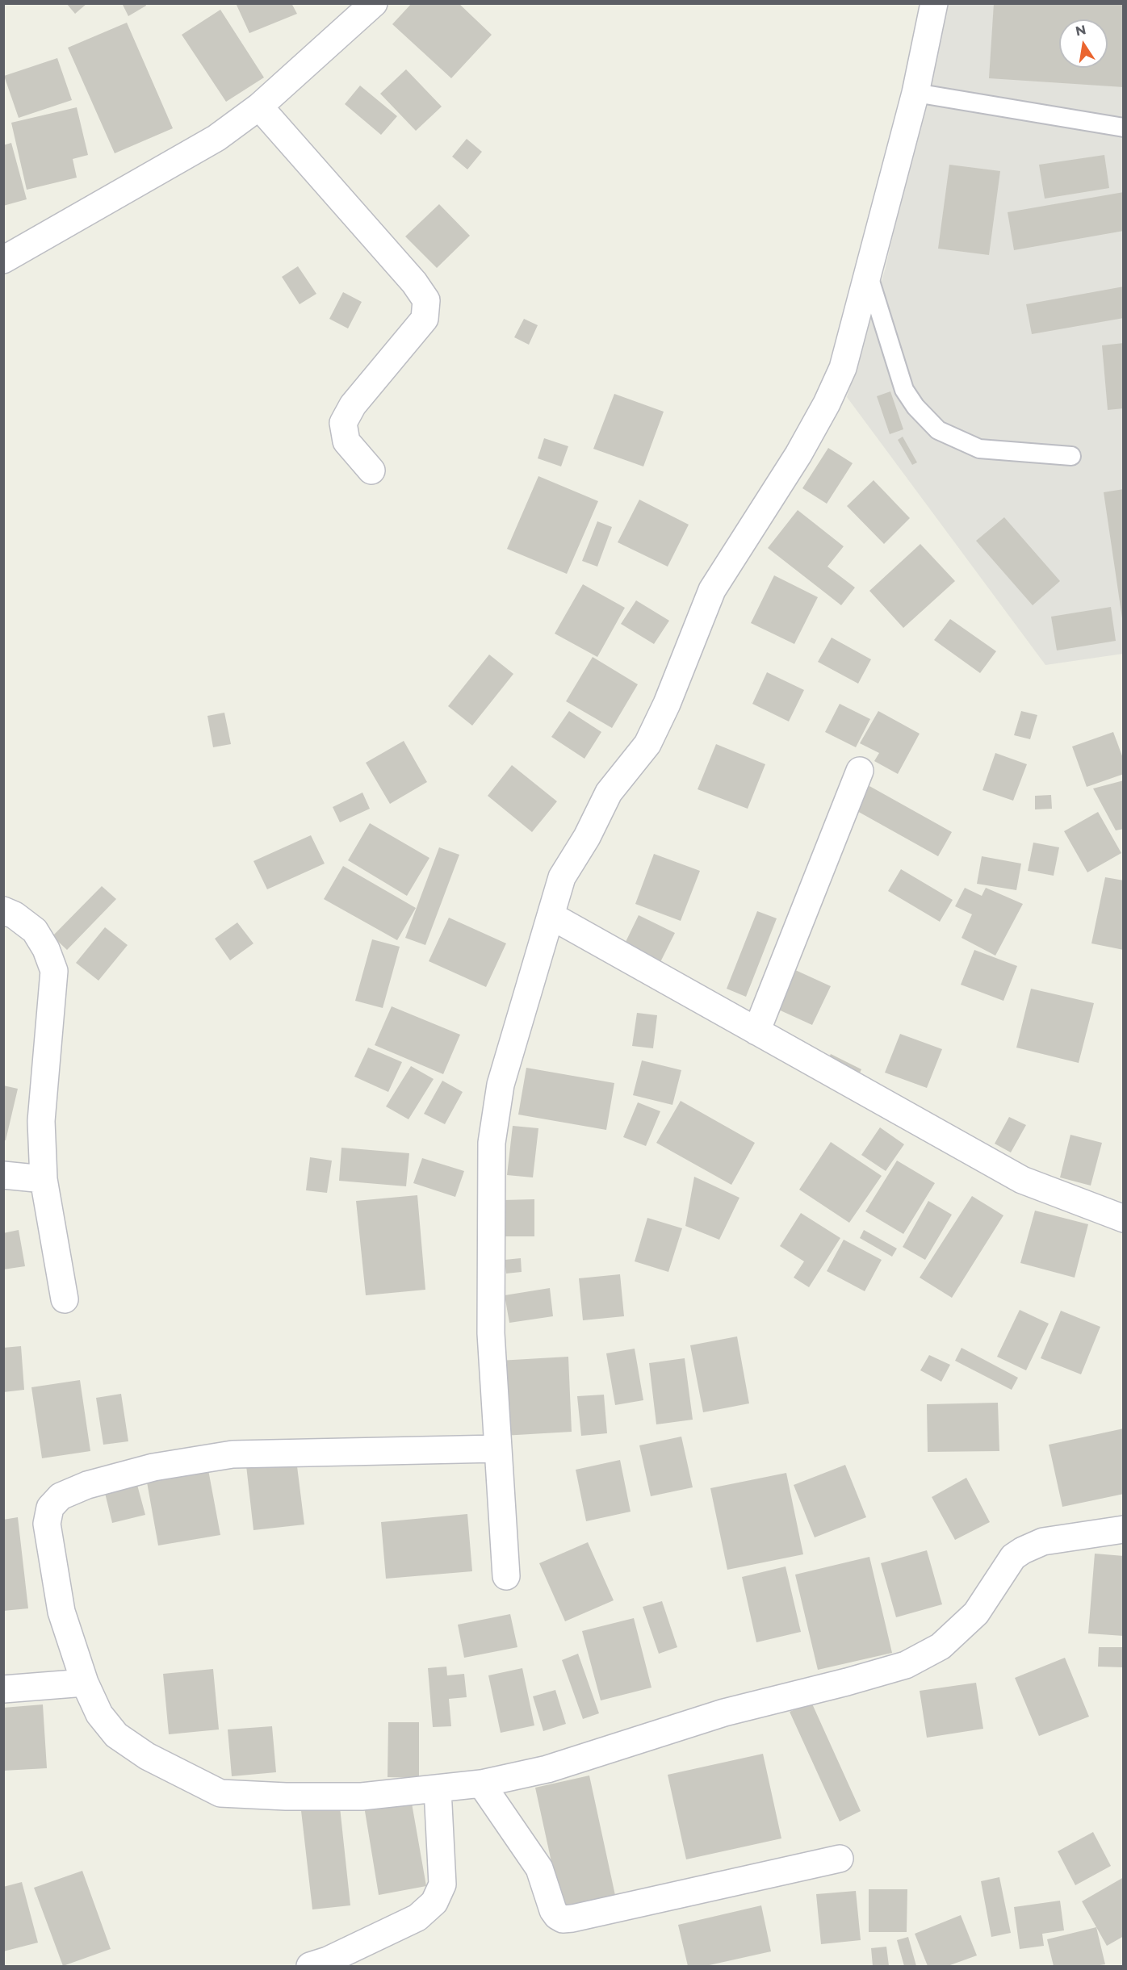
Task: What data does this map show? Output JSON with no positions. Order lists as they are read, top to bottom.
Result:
{
  "north": "top"
}
